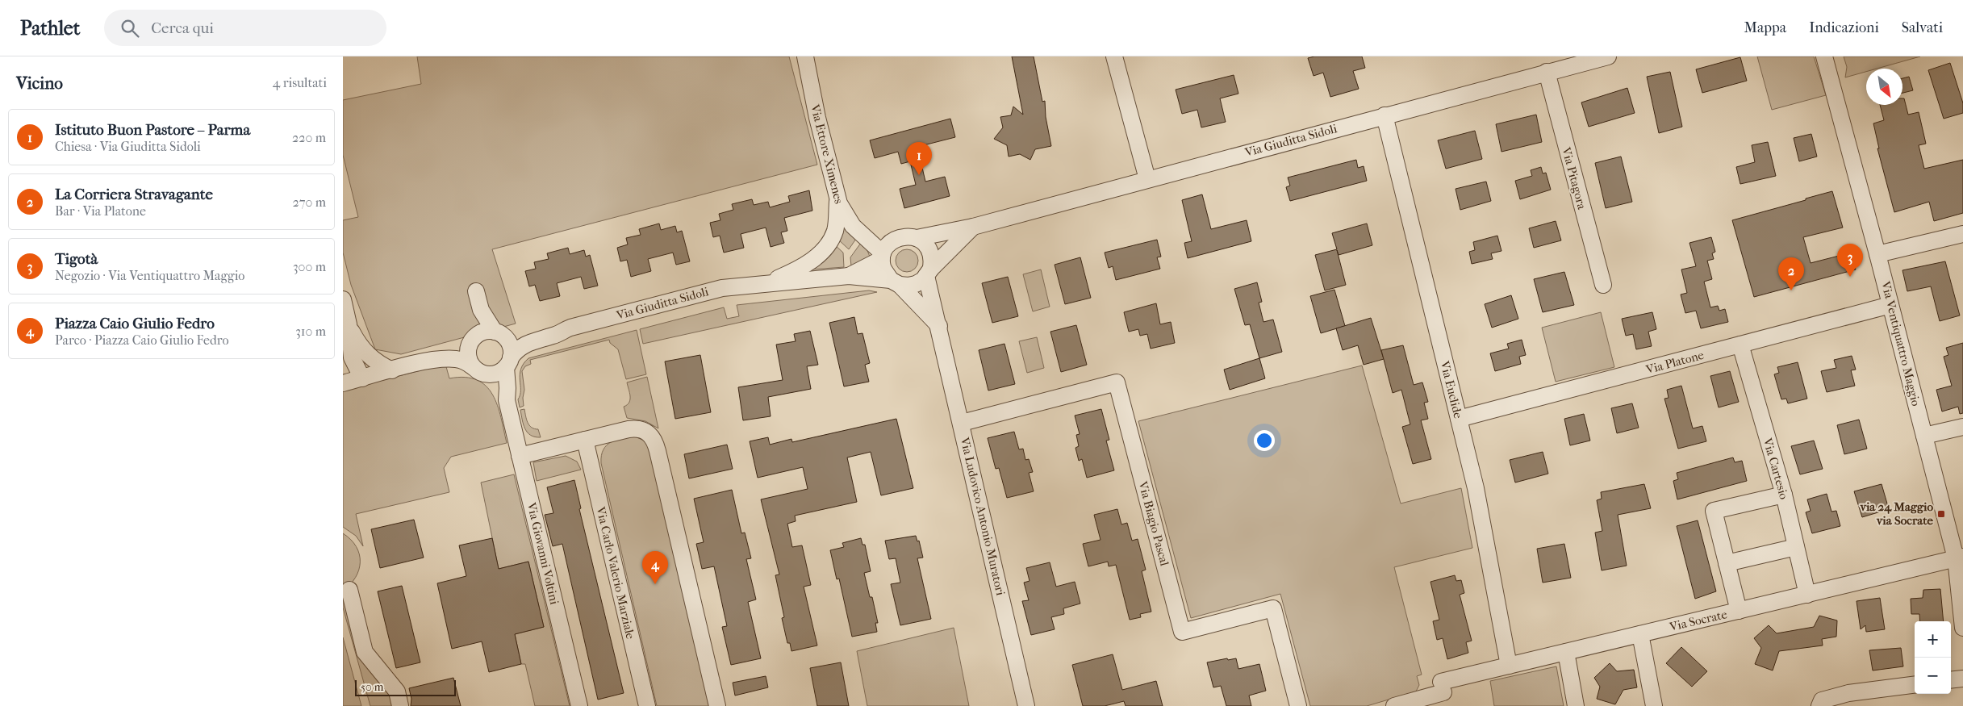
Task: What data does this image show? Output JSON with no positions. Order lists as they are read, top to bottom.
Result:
{
  "streets": {
    "street": [
      "Via Giuditta Sidoli",
      "Via Ettore Ximenes",
      "Via Pitagora",
      "Via Ventiquattro Maggio",
      "Via Platone",
      "Via Euclide",
      "Via Cartesio",
      "Via Ludovico Antonio Muratori",
      "Via Biagio Pascal",
      "Via Giovanni Voltini",
      "Via Carlo Valerio Marziale",
      "Via Socrate"
    ]
  },
  "crossings": [
    ["Via Giuditta Sidoli", "Via Ettore Ximenes"],
    ["Via Giuditta Sidoli", "Via Pitagora"],
    ["Via Giuditta Sidoli", "Via Euclide"],
    ["Via Giuditta Sidoli", "Via Ludovico Antonio Muratori"],
    ["Via Giuditta Sidoli", "Via Giovanni Voltini"],
    ["Via Ettore Ximenes", "Via Ludovico Antonio Muratori"],
    ["Via Ventiquattro Maggio", "Via Platone"],
    ["Via Ventiquattro Maggio", "Via Socrate"],
    ["Via Platone", "Via Euclide"],
    ["Via Platone", "Via Cartesio"],
    ["Via Euclide", "Via Socrate"],
    ["Via Cartesio", "Via Socrate"],
    ["Via Ludovico Antonio Muratori", "Via Biagio Pascal"]
  ],
  "places": {
    "transit": ["via 24 Maggio via Socrate"]
  },
  "scale_bar": "50 m",
  "north": "bottom right",
  "page": {
    "header": "Pathlet",
    "search": "Cerca qui",
    "nav": ["Mappa", "Indicazioni", "Salvati"],
    "heading": ["Vicino", "4 risultati"],
    "list": [
      {
        "mark": "1",
        "name": "Istituto Buon Pastore – Parma",
        "note": "Chiesa · Via Giuditta Sidoli",
        "value": "220 m"
      },
      {
        "mark": "2",
        "name": "La Corriera Stravagante",
        "note": "Bar · Via Platone",
        "value": "270 m"
      },
      {
        "mark": "3",
        "name": "Tigotà",
        "note": "Negozio · Via Ventiquattro Maggio",
        "value": "300 m"
      },
      {
        "mark": "4",
        "name": "Piazza Caio Giulio Fedro",
        "note": "Parco · Piazza Caio Giulio Fedro",
        "value": "310 m"
      }
    ],
    "pins": [
      "1",
      "3",
      "2",
      "4"
    ],
    "map_buttons": ["+", "−"],
    "scale": "50 m"
  }
}
